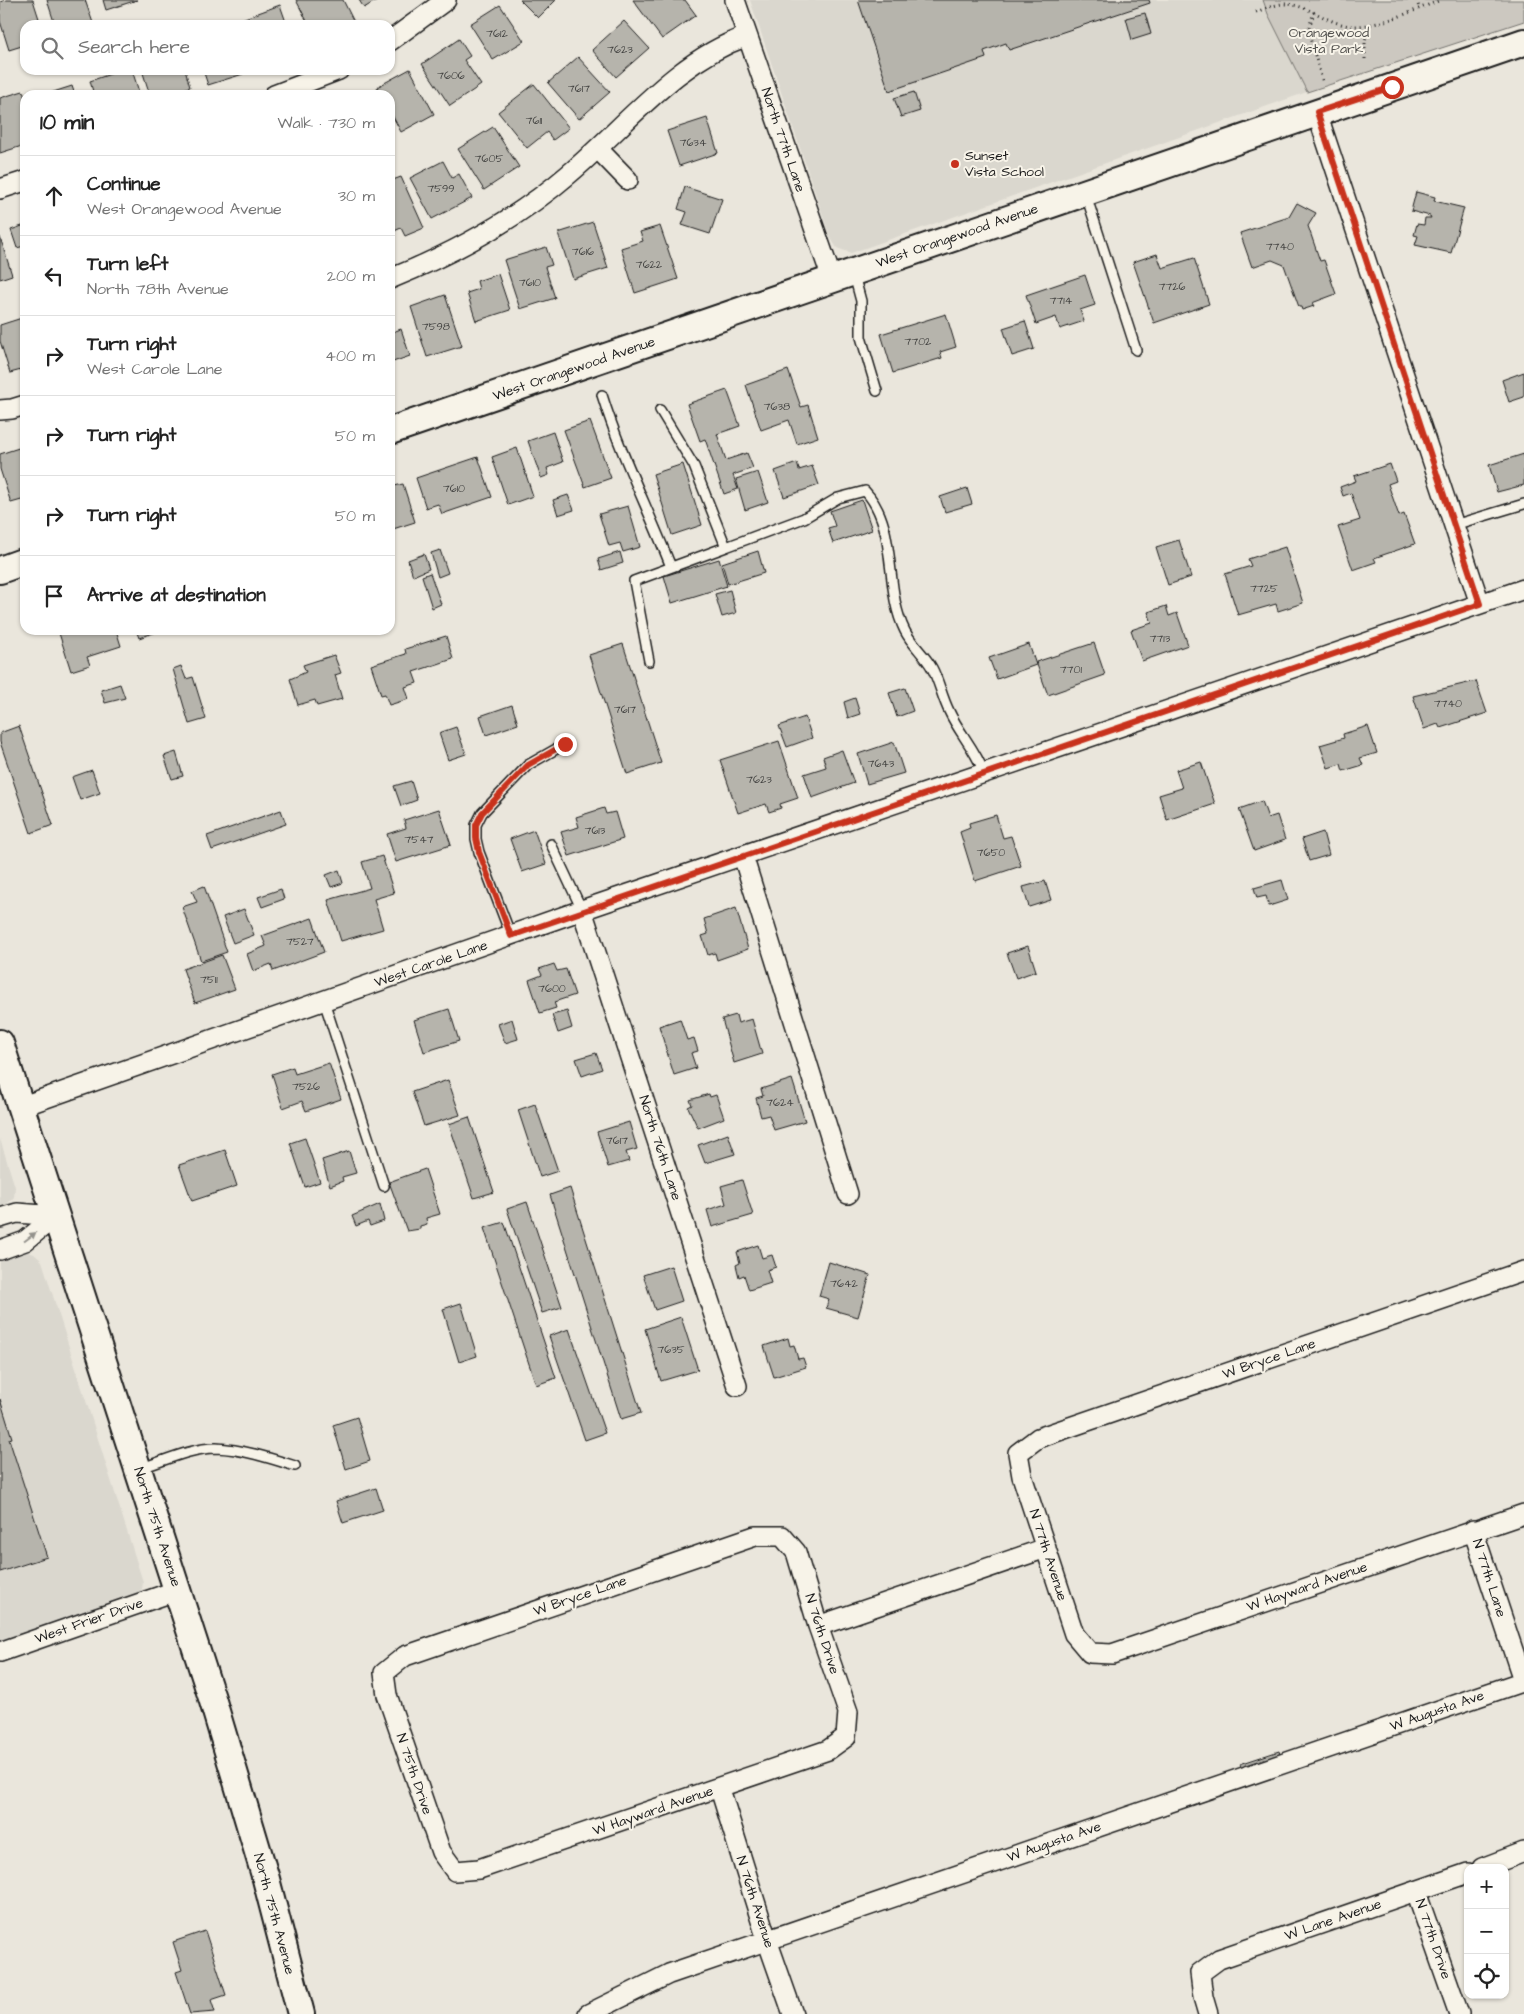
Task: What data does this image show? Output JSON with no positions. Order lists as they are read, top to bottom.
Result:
{
  "streets": {
    "street": [
      "North 77th Lane",
      "West Orangewood Avenue",
      "West Carole Lane",
      "North 76th Lane",
      "W Bryce Lane",
      "North 75th Avenue",
      "N 77th Avenue",
      "N 77th Lane",
      "W Hayward Avenue",
      "West Frier Drive",
      "N 76th Drive",
      "W Augusta Ave",
      "N 75th Drive",
      "N 76th Avenue",
      "W Lane Avenue",
      "N 77th Drive"
    ]
  },
  "crossings": [
    ["North 77th Lane", "West Orangewood Avenue"],
    ["West Carole Lane", "North 76th Lane"],
    ["West Carole Lane", "North 75th Avenue"],
    ["W Bryce Lane", "N 77th Avenue"],
    ["W Bryce Lane", "N 76th Drive"],
    ["W Bryce Lane", "N 75th Drive"],
    ["North 75th Avenue", "West Frier Drive"],
    ["N 77th Avenue", "W Hayward Avenue"],
    ["N 77th Lane", "W Hayward Avenue"],
    ["N 77th Lane", "W Augusta Ave"],
    ["W Hayward Avenue", "N 76th Drive"],
    ["W Hayward Avenue", "N 75th Drive"],
    ["W Hayward Avenue", "N 76th Avenue"],
    ["W Augusta Ave", "N 76th Avenue"],
    ["W Lane Avenue", "N 77th Drive"]
  ],
  "parks": ["Orangewood Vista Park"],
  "places": ["Sunset Vista School"],
  "house_numbers": [
    "7612",
    "7623",
    "7606",
    "7617",
    "7611",
    "7634",
    "7605",
    "7599",
    "7740",
    "7616",
    "7622",
    "7610",
    "7726",
    "7714",
    "7598",
    "7702",
    "7638",
    "7610",
    "7725",
    "7713",
    "7701",
    "7740",
    "7617",
    "7643",
    "7623",
    "7613",
    "7547",
    "7650",
    "7527",
    "7511",
    "7600",
    "7526",
    "7624",
    "7617",
    "7642",
    "7635"
  ],
  "page": {
    "search": "Search here",
    "heading": ["10 min", "Walk · 730 m"],
    "list": [
      ["Continue", "West Orangewood Avenue", "30 m"],
      ["Turn left", "North 78th Avenue", "200 m"],
      ["Turn right", "West Carole Lane", "400 m"],
      ["Turn right", "50 m"],
      ["Turn right", "50 m"],
      "Arrive at destination"
    ],
    "map_buttons": ["+", "−"]
  }
}
